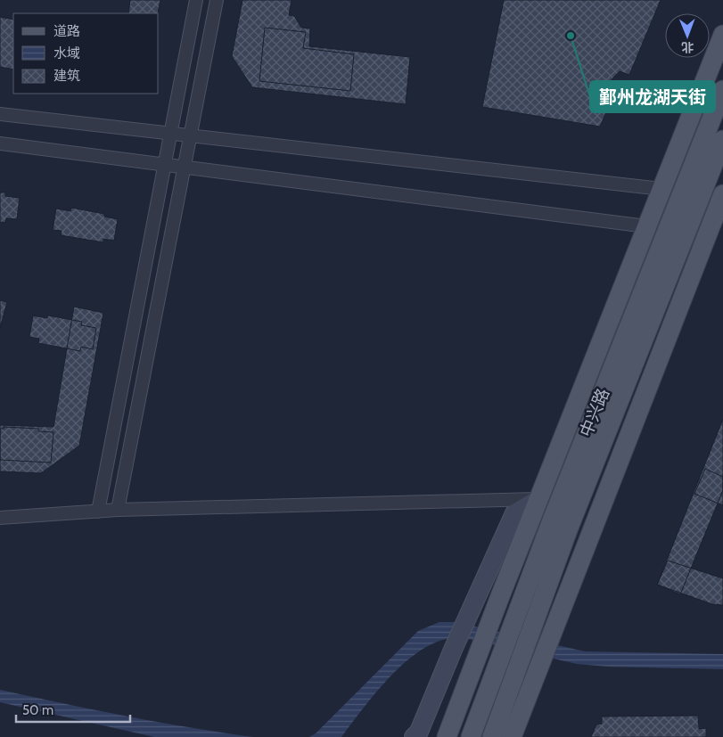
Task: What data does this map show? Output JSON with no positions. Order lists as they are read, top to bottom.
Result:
{
  "streets": {
    "main road": ["中兴路"]
  },
  "places": ["鄞州龙湖天街"],
  "legend": ["道路", "水域", "建筑"],
  "scale_bar": "50 m",
  "north": "bottom"
}
